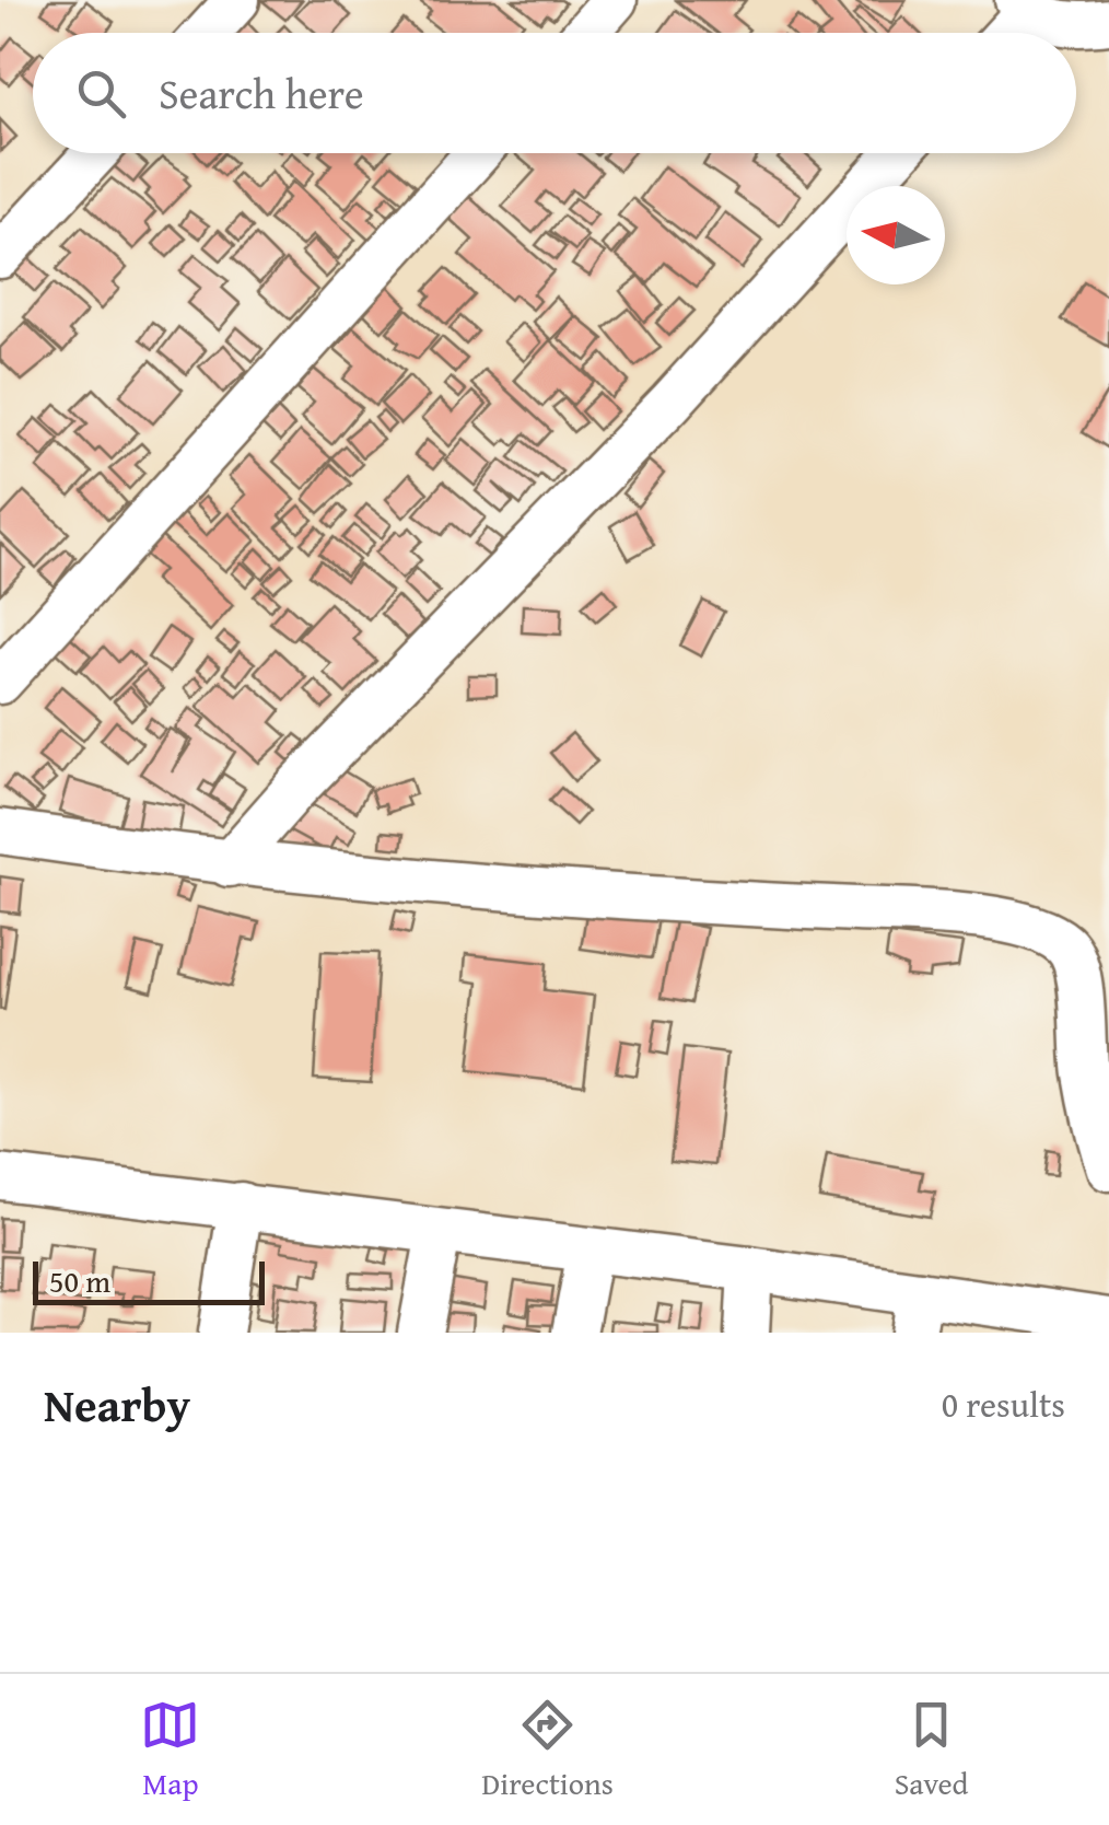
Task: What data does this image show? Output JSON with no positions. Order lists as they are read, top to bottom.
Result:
{
  "scale_bar": "50 m",
  "north": "left",
  "page": {
    "search": "Search here",
    "scale": "50 m",
    "heading": ["Nearby", "0 results"],
    "nav": ["Map", "Directions", "Saved"]
  }
}
